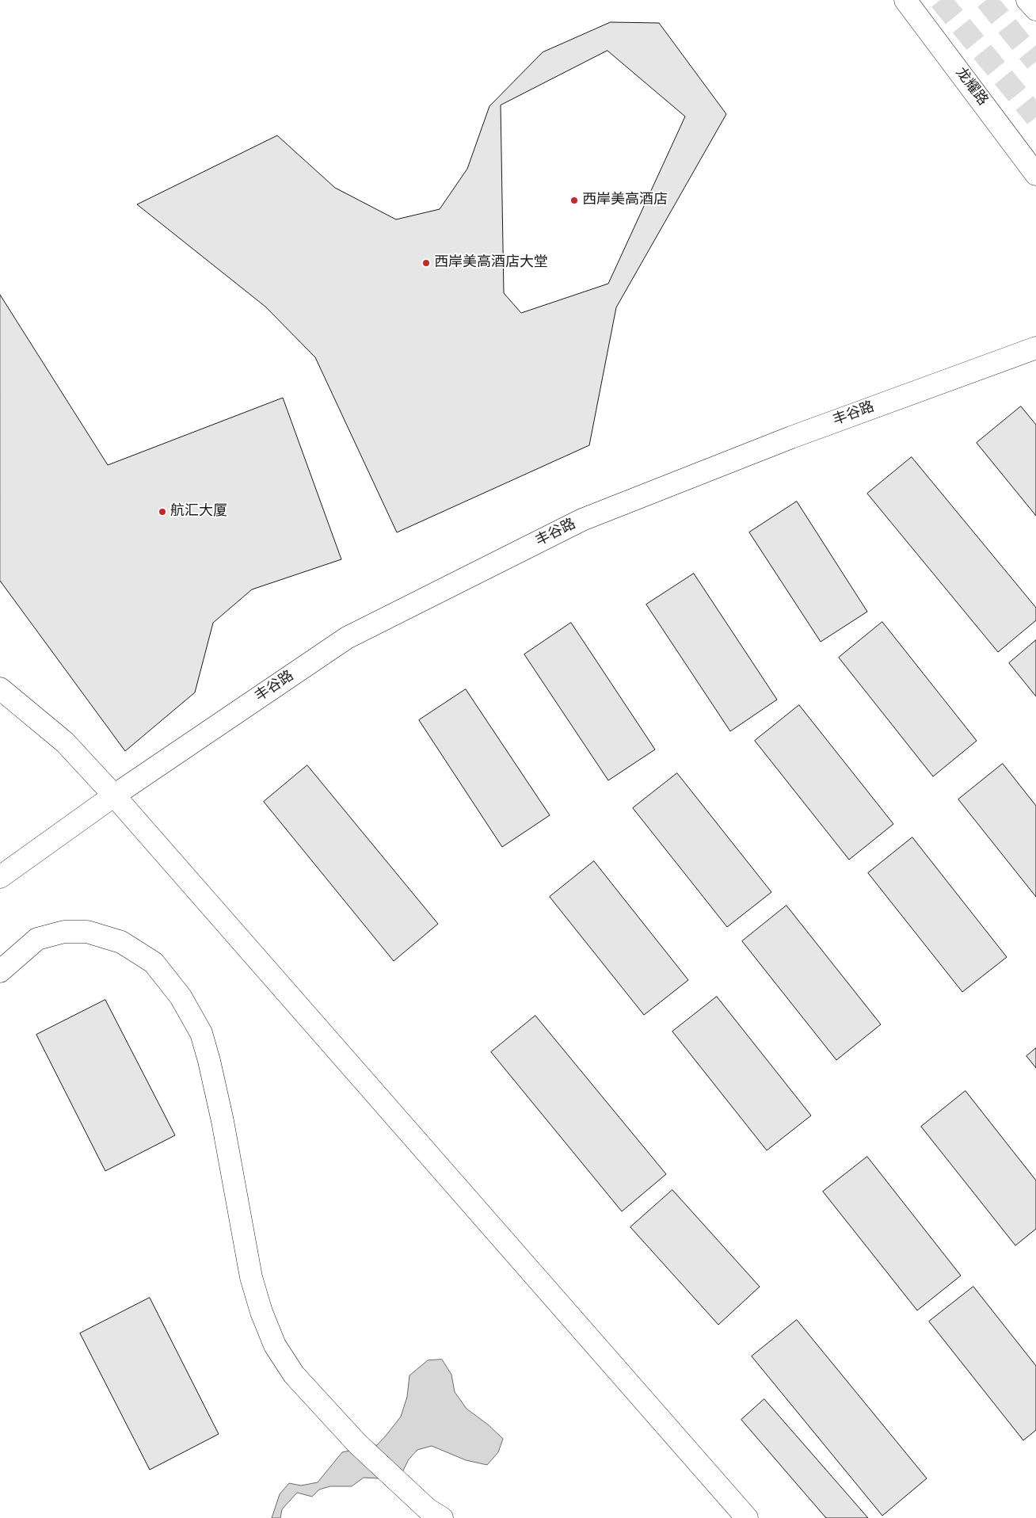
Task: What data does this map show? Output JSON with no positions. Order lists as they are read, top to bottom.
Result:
{
  "streets": {
    "street": ["龙耀路", "丰谷路"]
  },
  "places": ["西岸美高酒店", "西岸美高酒店大堂", "航汇大厦"]
}
